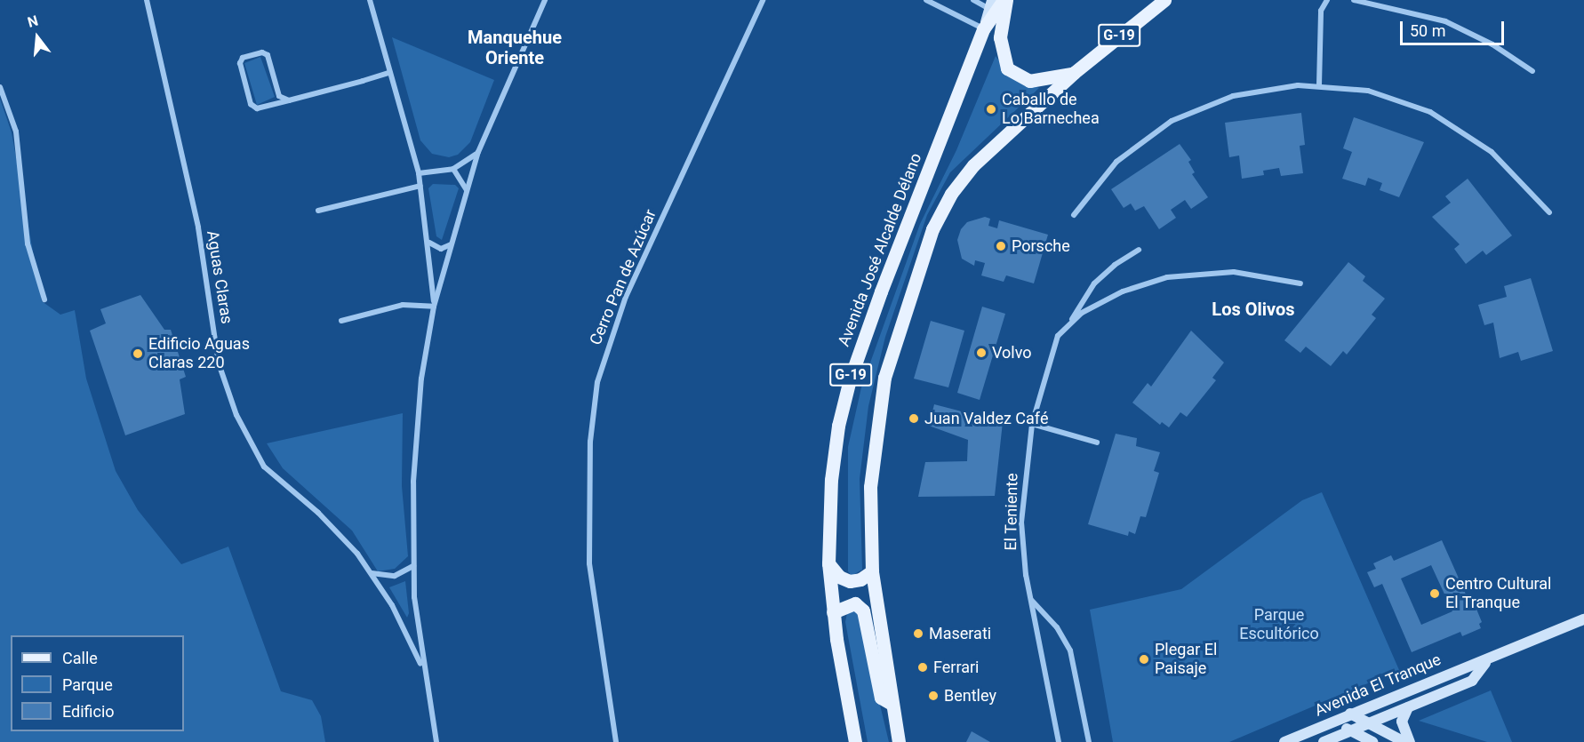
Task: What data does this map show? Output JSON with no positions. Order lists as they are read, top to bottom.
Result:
{
  "streets": {
    "main road": ["G-19", "Avenida José Alcalde Délano", "Avenida El Tranque"],
    "street": ["Aguas Claras", "Cerro Pan de Azúcar", "El Teniente"]
  },
  "districts": ["Manquehue Oriente", "Los Olivos"],
  "parks": ["Parque Escultórico"],
  "places": [
    "Caballo de Lo Barnechea",
    "Porsche",
    "Volvo",
    "Edificio Aguas Claras 220",
    "Juan Valdez Café",
    "Centro Cultural El Tranque",
    "Maserati",
    "Plegar El Paisaje",
    "Ferrari",
    "Bentley"
  ],
  "legend": ["Calle", "Parque", "Edificio"],
  "scale_bar": "50 m",
  "north": "top"
}
